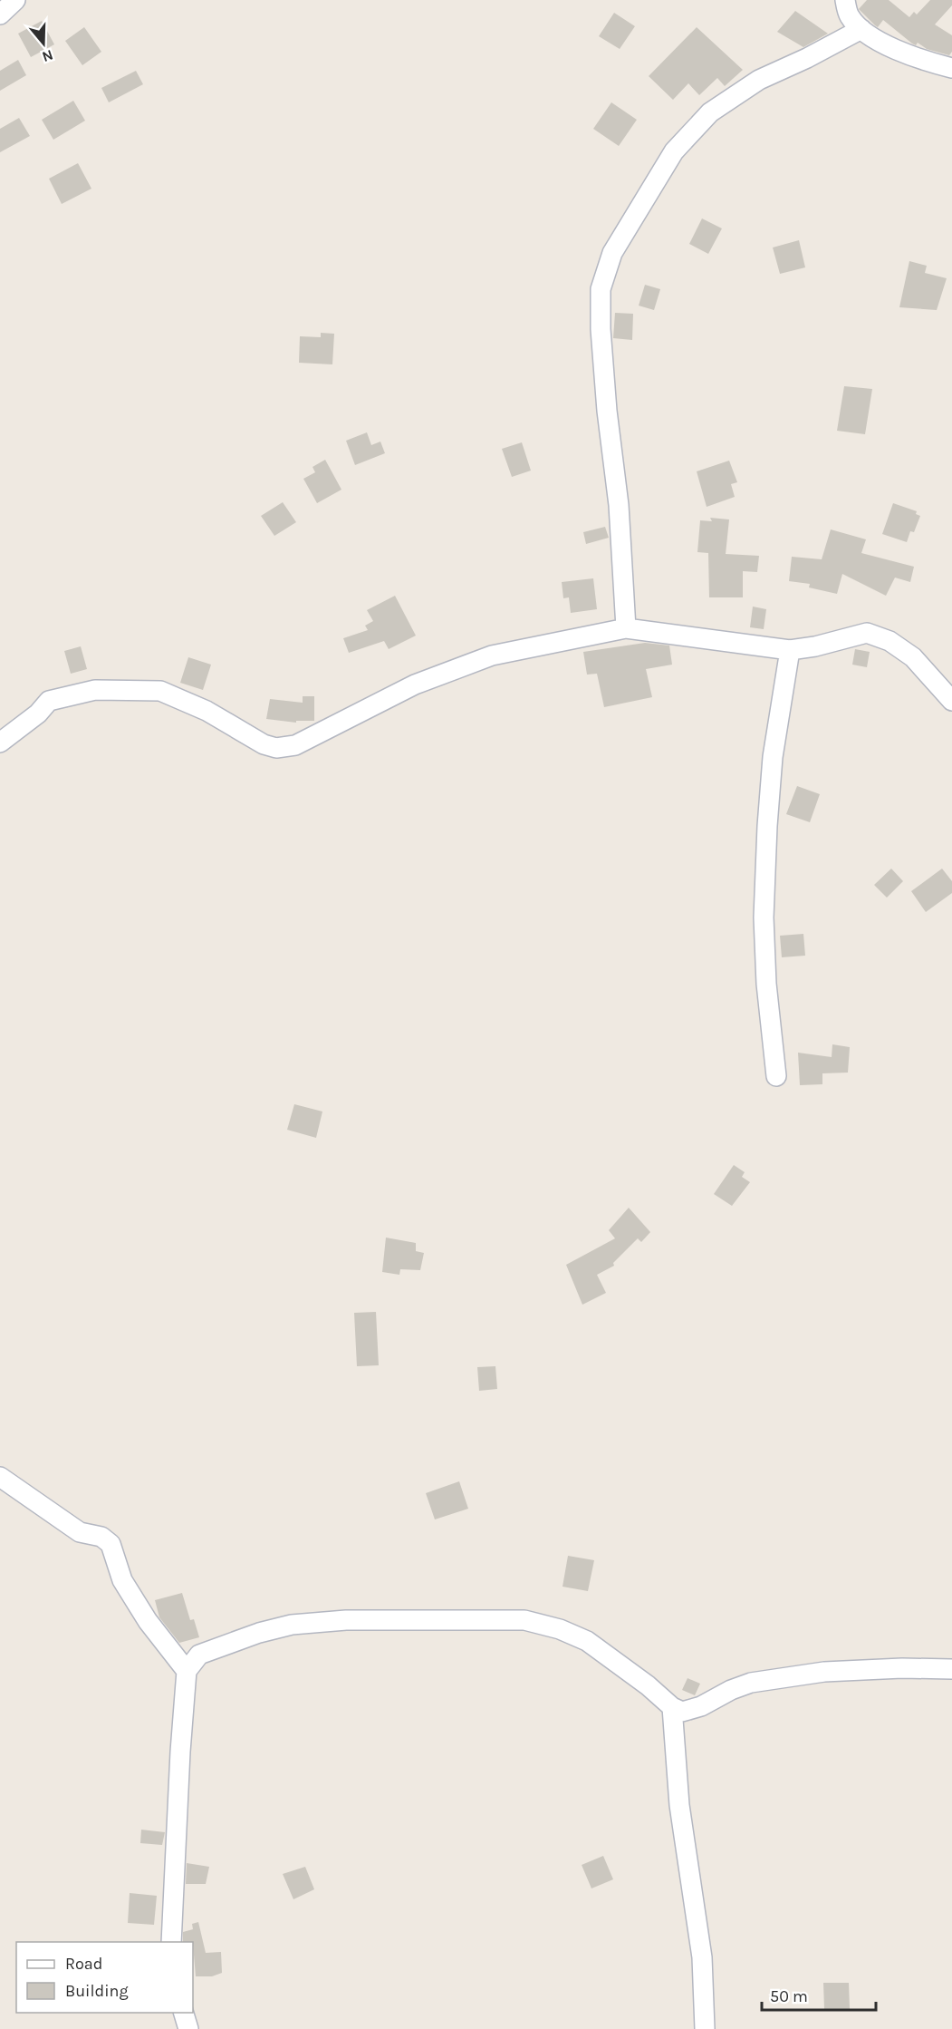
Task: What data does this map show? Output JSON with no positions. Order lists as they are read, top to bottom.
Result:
{
  "legend": ["Road", "Building"],
  "scale_bar": "50 m",
  "north": "bottom"
}
